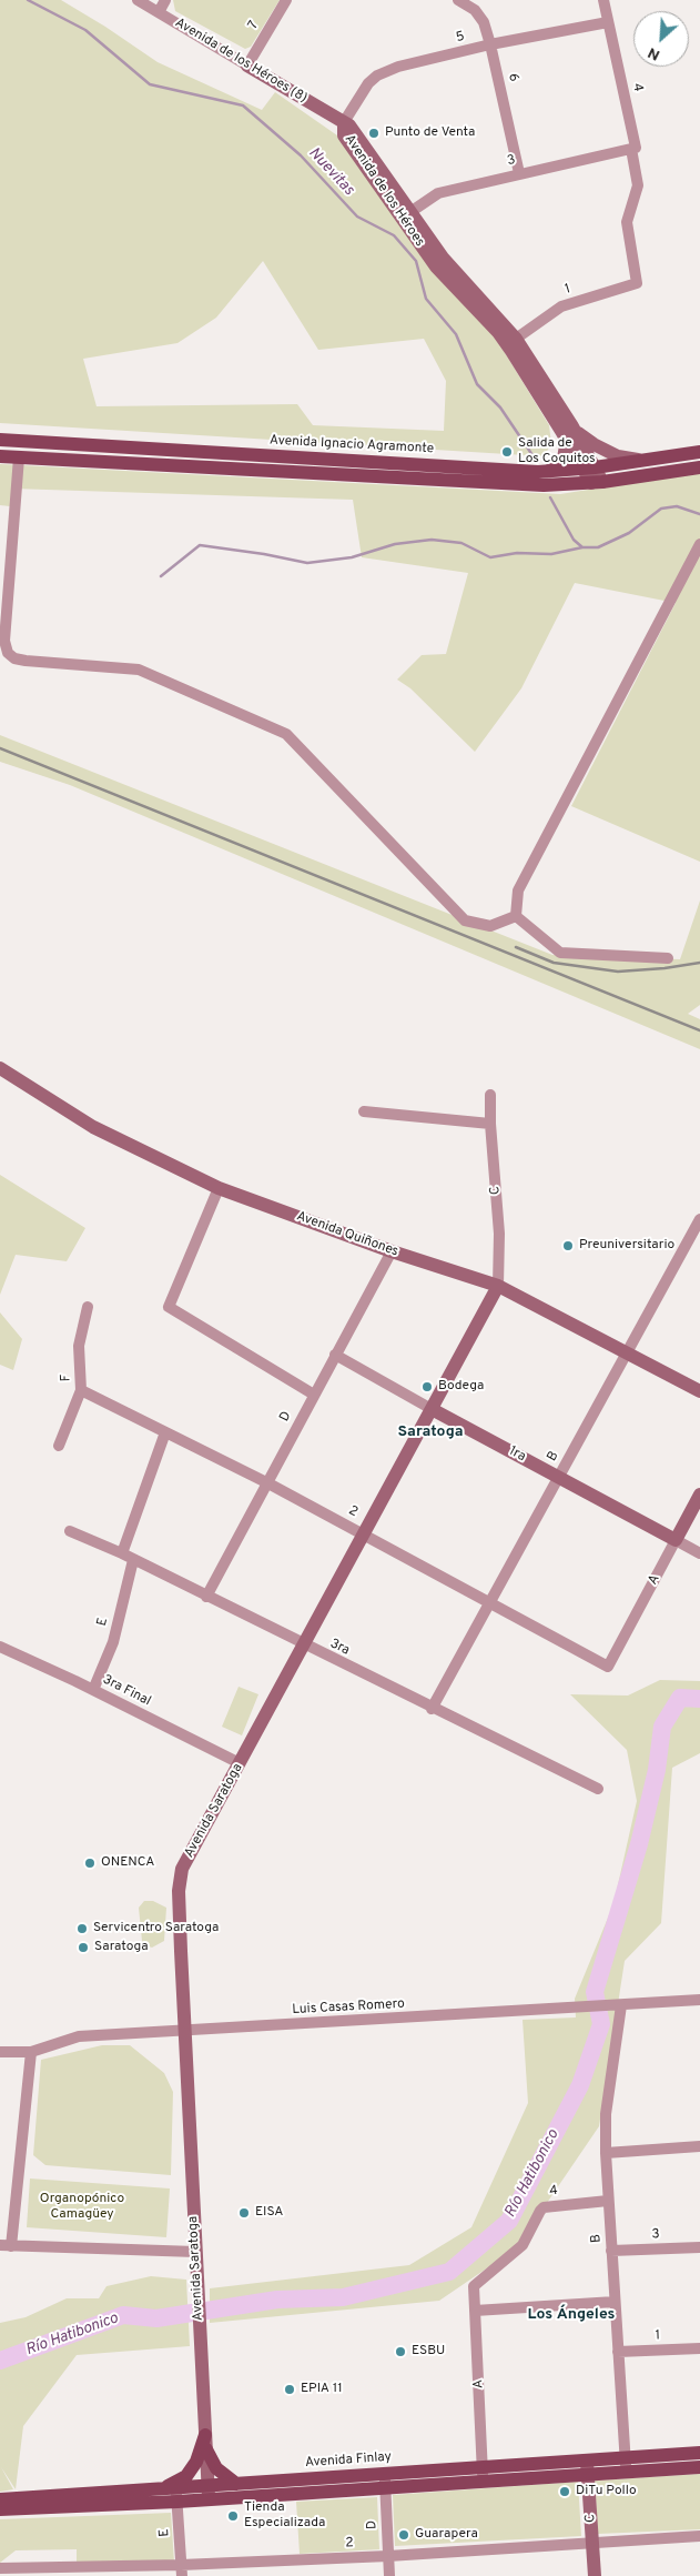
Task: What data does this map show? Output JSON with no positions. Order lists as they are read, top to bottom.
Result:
{
  "streets": {
    "main road": [
      "Avenida de los Héroes (8)",
      "Avenida de los Héroes",
      "Avenida Ignacio Agramonte",
      "C",
      "Avenida Quiñones",
      "1ra",
      "A",
      "Avenida Saratoga",
      "Avenida Finlay"
    ],
    "street": [
      "7",
      "5",
      "6",
      "4",
      "3",
      "1",
      "F",
      "D",
      "B",
      "2",
      "E",
      "3ra",
      "3ra Final",
      "Luis Casas Romero"
    ]
  },
  "crossings": [
    ["7", "Avenida de los Héroes (8)"],
    ["5", "Avenida de los Héroes (8)"],
    ["5", "6"],
    ["5", "4"],
    ["5", "Avenida de los Héroes"],
    ["Avenida de los Héroes (8)", "Avenida de los Héroes"],
    ["6", "3"],
    ["4", "3"],
    ["4", "1"],
    ["4", "B"],
    ["4", "A"],
    ["3", "Avenida de los Héroes"],
    ["3", "B"],
    ["Avenida de los Héroes", "1"],
    ["Avenida de los Héroes", "Avenida Ignacio Agramonte"],
    ["1", "B"],
    ["C", "Avenida Quiñones"],
    ["C", "2"],
    ["C", "Avenida Saratoga"],
    ["C", "Avenida Finlay"],
    ["Avenida Quiñones", "D"],
    ["Avenida Quiñones", "B"],
    ["Avenida Quiñones", "Avenida Saratoga"],
    ["F", "2"],
    ["D", "1ra"],
    ["D", "2"],
    ["D", "3ra"],
    ["D", "Avenida Finlay"],
    ["1ra", "B"],
    ["1ra", "A"],
    ["1ra", "Avenida Saratoga"],
    ["B", "2"],
    ["B", "3ra"],
    ["B", "Luis Casas Romero"],
    ["B", "Avenida Finlay"],
    ["2", "A"],
    ["2", "E"],
    ["2", "Avenida Saratoga"],
    ["A", "Avenida Finlay"],
    ["E", "3ra"],
    ["E", "3ra Final"],
    ["E", "Avenida Finlay"],
    ["3ra", "Avenida Saratoga"],
    ["3ra Final", "Avenida Saratoga"],
    ["Avenida Saratoga", "Luis Casas Romero"],
    ["Avenida Saratoga", "Avenida Finlay"]
  ],
  "districts": ["Saratoga", "Los Ángeles"],
  "water": ["Nuevitas", "Río Hatibonico"],
  "parks": ["Organopónico Camagüey"],
  "places": [
    "Punto de Venta",
    "Salida de Los Coquitos",
    "Preuniversitario",
    "Bodega",
    "ONENCA",
    "Servicentro Saratoga",
    "Saratoga",
    "EISA",
    "ESBU",
    "EPIA 11",
    "DiTu Pollo",
    "Tienda Especializada",
    "Guarapera"
  ],
  "north": "bottom left"
}
